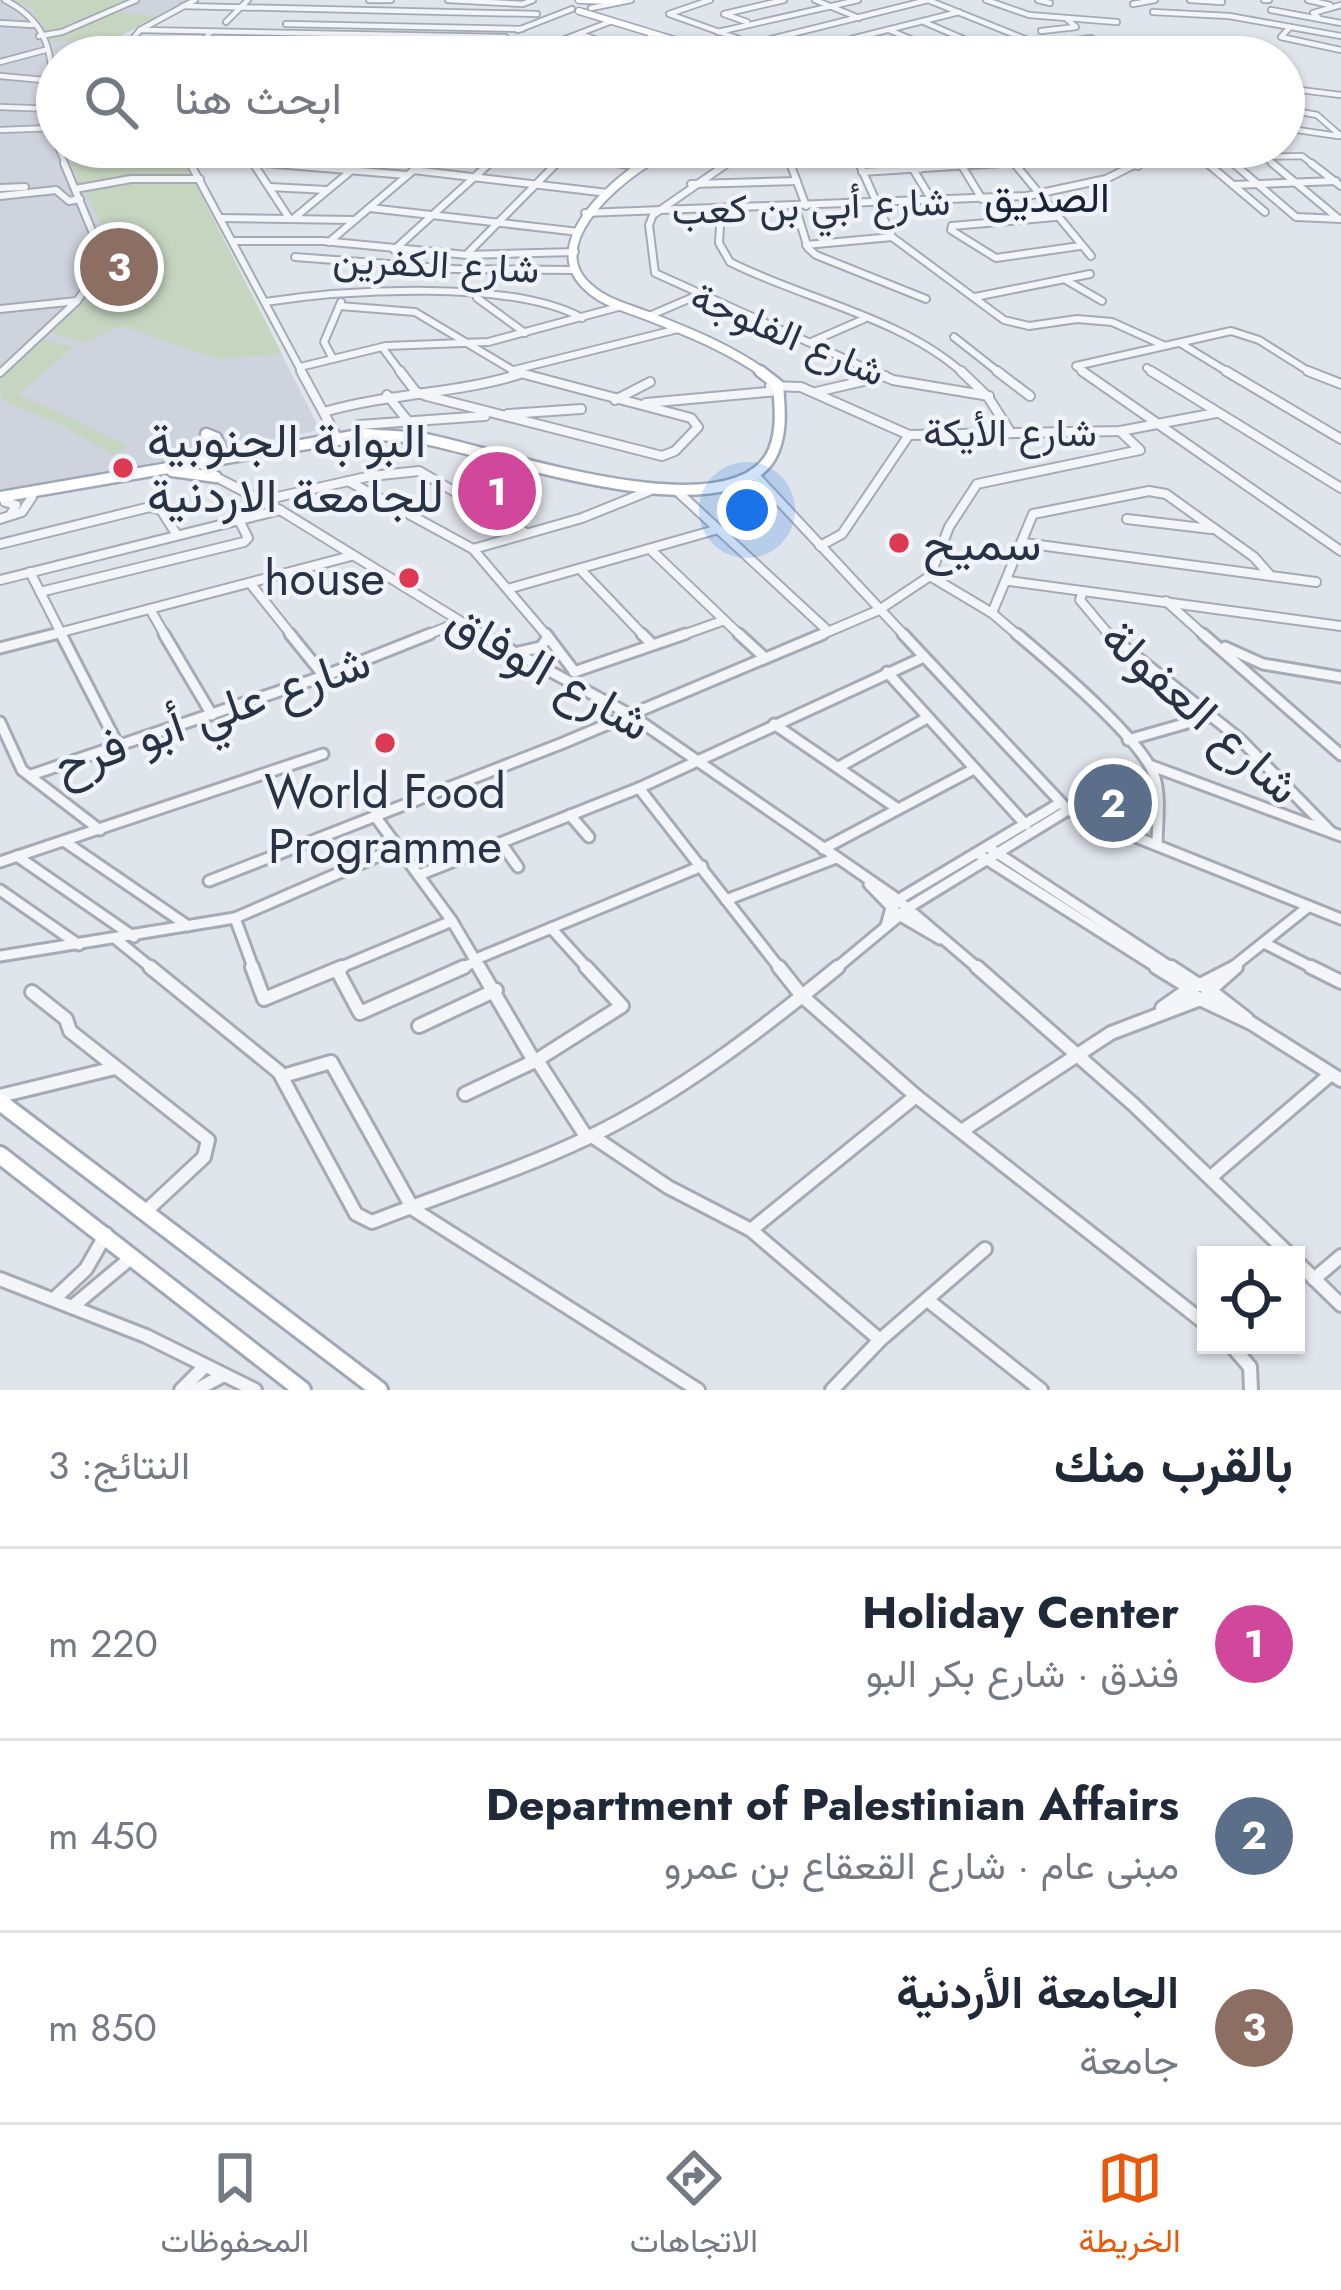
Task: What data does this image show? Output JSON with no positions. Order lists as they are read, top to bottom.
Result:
{
  "streets": {
    "street": [
      "شارع أبي بن كعب",
      "شارع الكفرين",
      "شارع الفلوجة",
      "شارع الأيكة",
      "شارع الوفاق",
      "شارع العفولة",
      "شارع علي أبو فرح"
    ]
  },
  "crossings": [
    ["شارع أبي بن كعب", "شارع الفلوجة"],
    ["شارع الوفاق", "شارع علي أبو فرح"]
  ],
  "districts": ["الصديق"],
  "places": [
    "البوابة الجنوبية للجامعة الاردنية",
    "سميح",
    "house",
    "World Food Programme"
  ],
  "page": {
    "search": "ابحث هنا",
    "pins": ["3", "1", "2"],
    "heading": ["بالقرب منك", "النتائج: 3"],
    "list": [
      {
        "mark": "1",
        "name": "Holiday Center",
        "note": "فندق · شارع بكر البو",
        "value": "220 m"
      },
      {
        "mark": "2",
        "name": "Department of Palestinian Affairs",
        "note": "مبنى عام · شارع القعقاع بن عمرو",
        "value": "450 m"
      },
      {
        "mark": "3",
        "name": "الجامعة الأردنية",
        "note": "جامعة",
        "value": "850 m"
      }
    ],
    "nav": ["الخريطة", "الاتجاهات", "المحفوظات"]
  }
}
